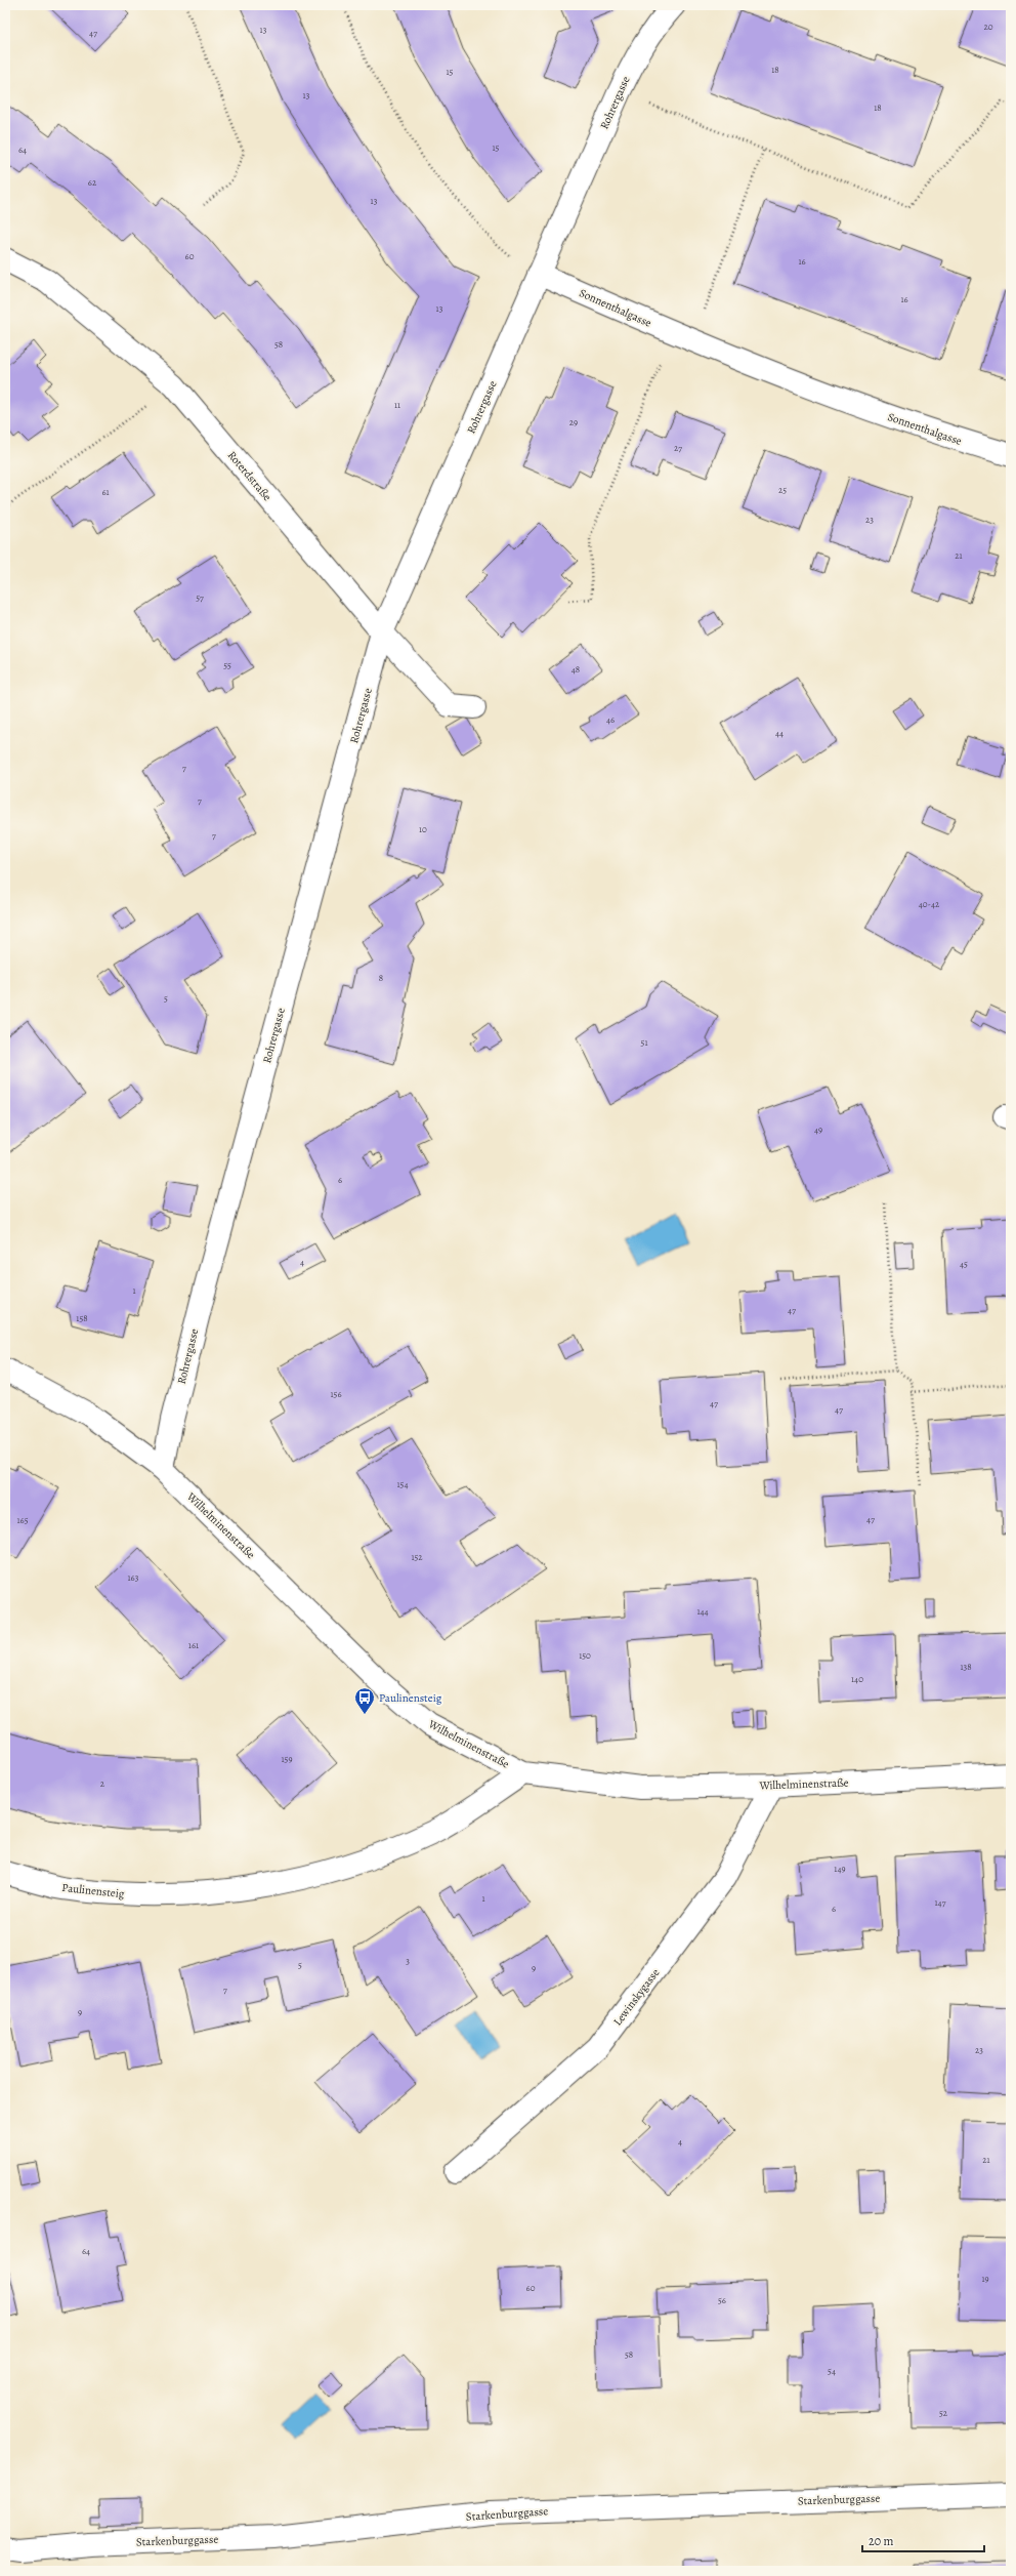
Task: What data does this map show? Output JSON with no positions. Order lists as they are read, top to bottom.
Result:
{
  "streets": {
    "street": [
      "Rohrergasse",
      "Sonnenthalgasse",
      "Roterdstraße",
      "Wilhelminenstraße",
      "Paulinensteig",
      "Lewinskygasse",
      "Starkenburggasse"
    ]
  },
  "crossings": [
    ["Rohrergasse", "Sonnenthalgasse"],
    ["Rohrergasse", "Roterdstraße"],
    ["Rohrergasse", "Wilhelminenstraße"],
    ["Wilhelminenstraße", "Paulinensteig"],
    ["Wilhelminenstraße", "Lewinskygasse"]
  ],
  "places": {
    "bus stop": ["Paulinensteig"]
  },
  "house_numbers": [
    "20",
    "13",
    "47",
    "18",
    "15",
    "13",
    "18",
    "15",
    "64",
    "62",
    "13",
    "60",
    "16",
    "16",
    "13",
    "58",
    "11",
    "29",
    "27",
    "25",
    "61",
    "23",
    "21",
    "57",
    "55",
    "48",
    "46",
    "44",
    "7",
    "7",
    "10",
    "7",
    "40-42",
    "8",
    "5",
    "51",
    "49",
    "6",
    "4",
    "45",
    "1",
    "47",
    "158",
    "156",
    "47",
    "47",
    "154",
    "47",
    "165",
    "152",
    "163",
    "144",
    "161",
    "150",
    "138",
    "140",
    "159",
    "2",
    "149",
    "1",
    "147",
    "6",
    "3",
    "5",
    "9",
    "7",
    "9",
    "23",
    "4",
    "21",
    "64",
    "19",
    "60",
    "56",
    "58",
    "54",
    "52"
  ],
  "scale_bar": "20 m"
}
